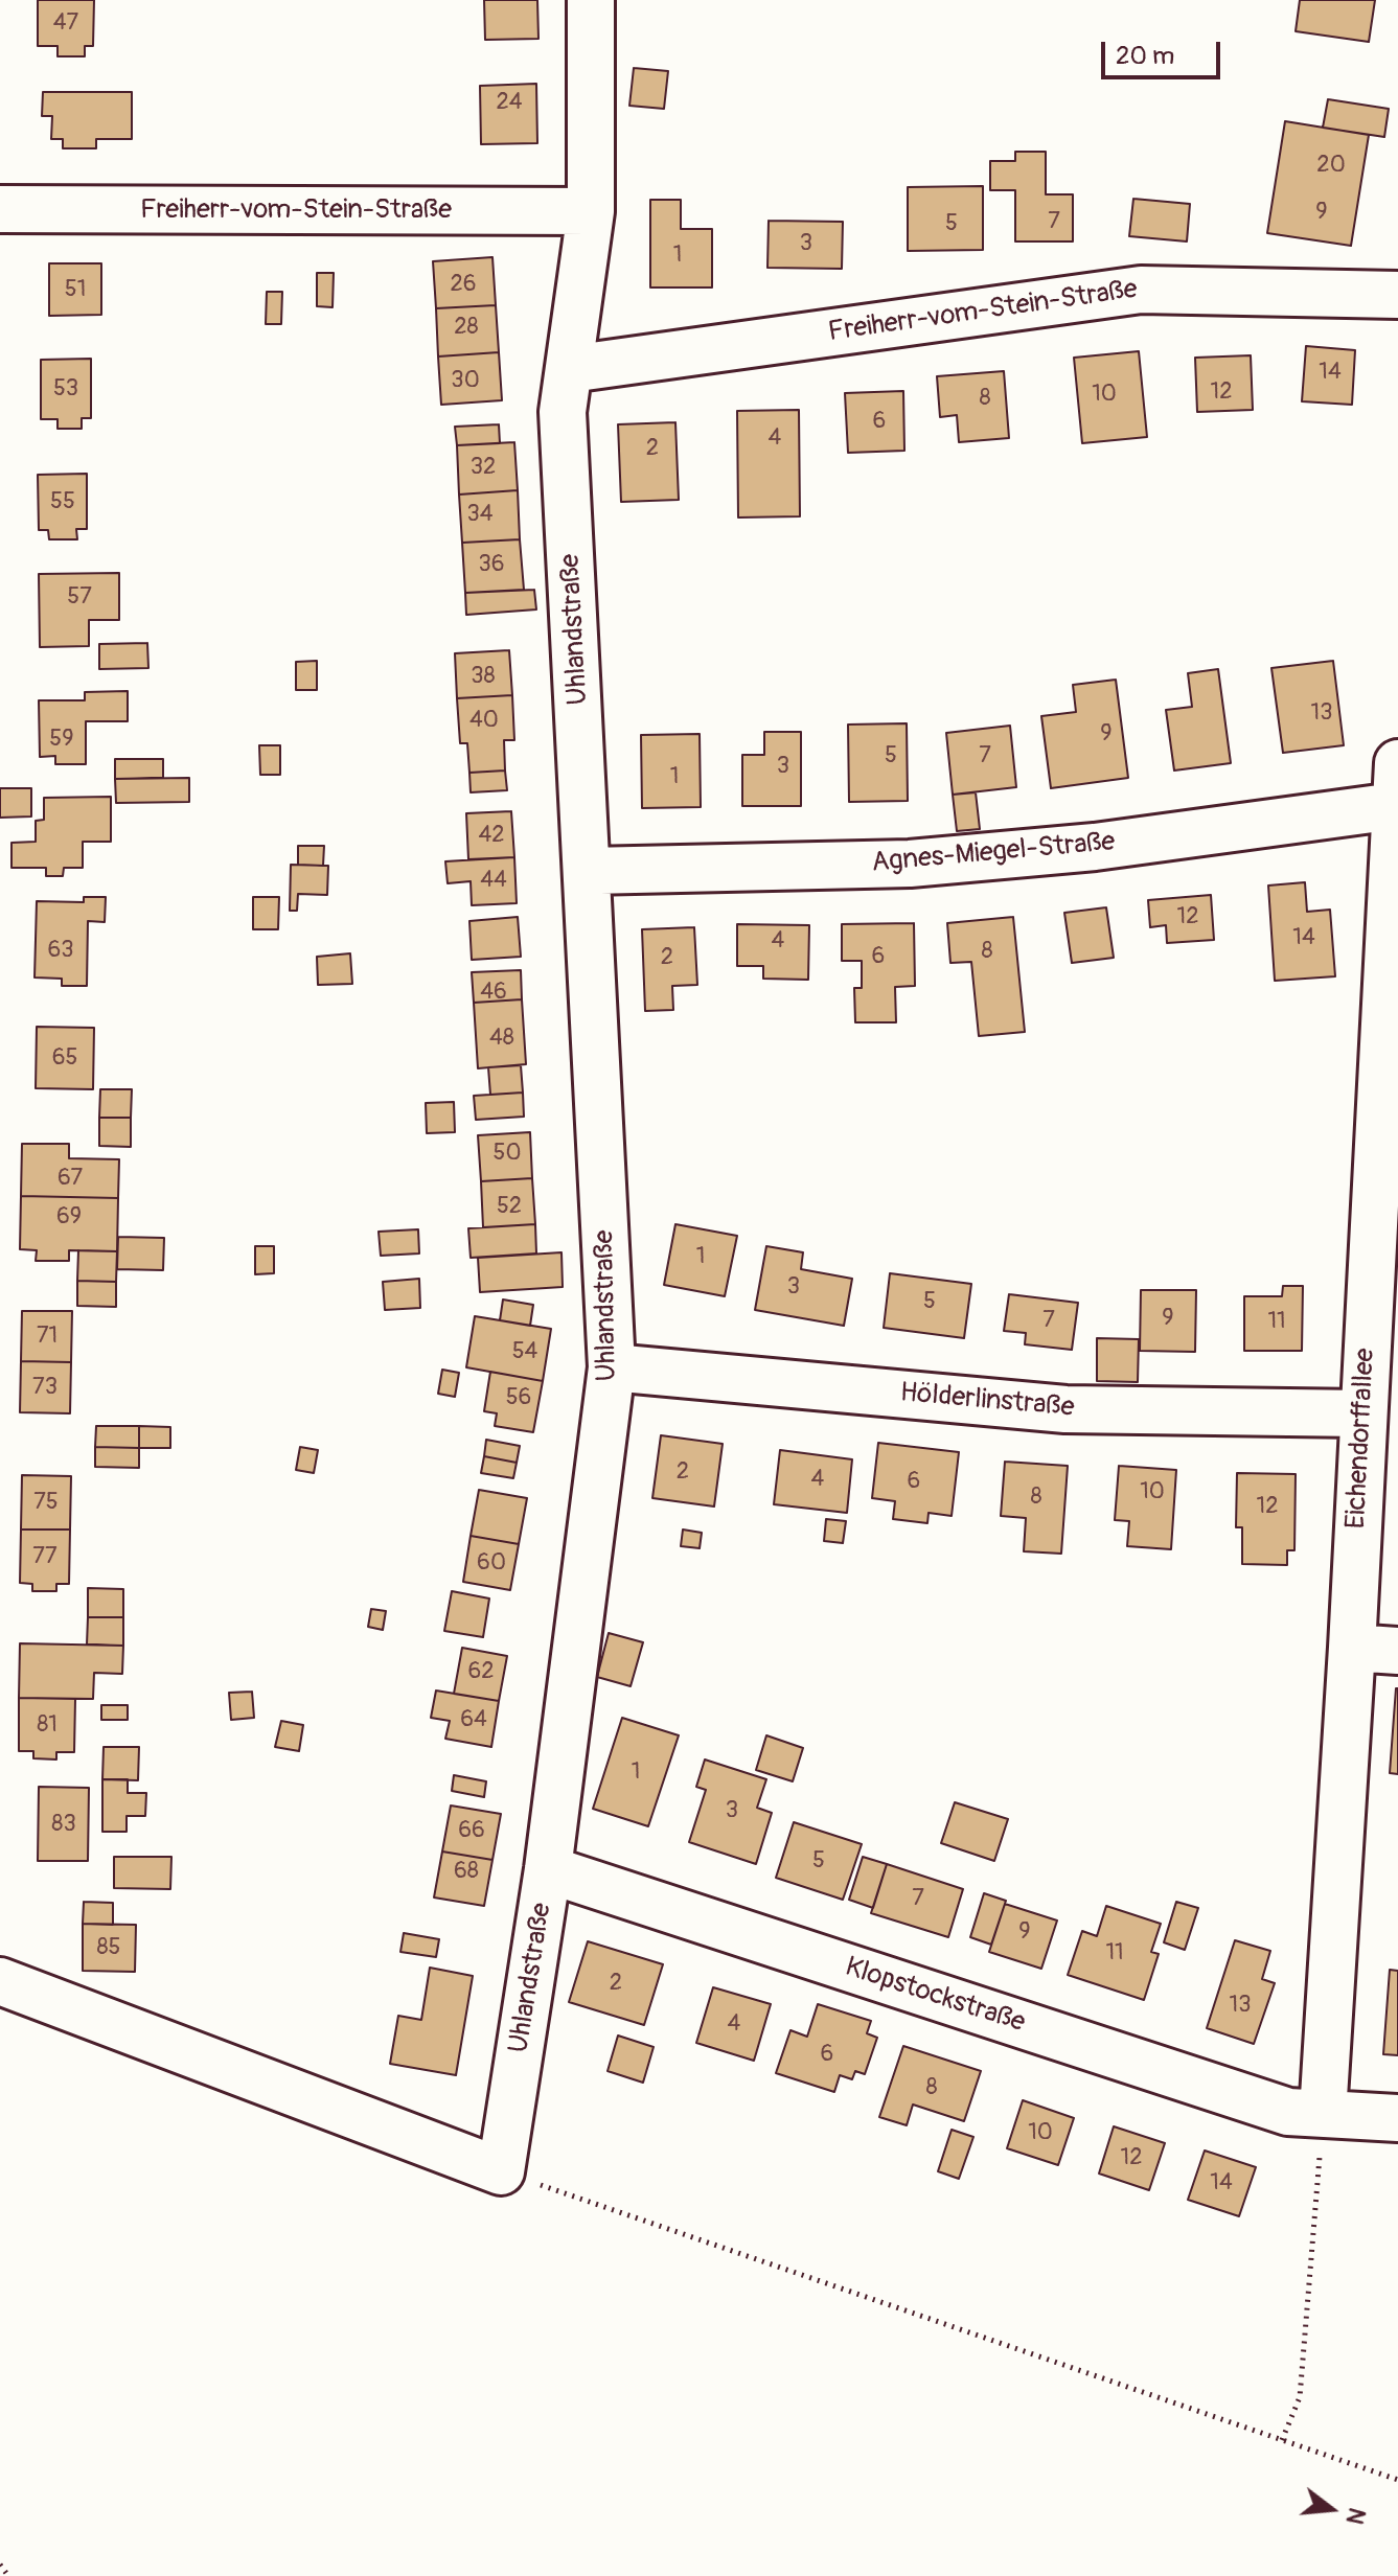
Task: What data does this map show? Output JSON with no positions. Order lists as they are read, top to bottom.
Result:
{
  "streets": {
    "street": [
      "Freiherr-vom-Stein-Straße",
      "Uhlandstraße",
      "Agnes-Miegel-Straße",
      "Hölderlinstraße",
      "Eichendorffallee",
      "Klopstockstraße"
    ]
  },
  "crossings": [
    ["Freiherr-vom-Stein-Straße", "Uhlandstraße"],
    ["Uhlandstraße", "Agnes-Miegel-Straße"],
    ["Uhlandstraße", "Hölderlinstraße"],
    ["Uhlandstraße", "Klopstockstraße"],
    ["Agnes-Miegel-Straße", "Eichendorffallee"],
    ["Hölderlinstraße", "Eichendorffallee"],
    ["Eichendorffallee", "Klopstockstraße"]
  ],
  "house_numbers": [
    "47",
    "24",
    "20",
    "9",
    "7",
    "5",
    "3",
    "1",
    "26",
    "51",
    "28",
    "14",
    "30",
    "53",
    "12",
    "10",
    "8",
    "6",
    "4",
    "2",
    "32",
    "55",
    "34",
    "36",
    "57",
    "38",
    "13",
    "40",
    "9",
    "59",
    "5",
    "7",
    "3",
    "1",
    "42",
    "44",
    "12",
    "14",
    "4",
    "63",
    "8",
    "6",
    "2",
    "46",
    "48",
    "65",
    "50",
    "67",
    "52",
    "69",
    "1",
    "3",
    "5",
    "9",
    "7",
    "11",
    "71",
    "54",
    "73",
    "56",
    "2",
    "4",
    "6",
    "10",
    "8",
    "75",
    "12",
    "77",
    "60",
    "62",
    "64",
    "81",
    "1",
    "3",
    "83",
    "66",
    "5",
    "68",
    "7",
    "9",
    "85",
    "11",
    "2",
    "13",
    "4",
    "6",
    "8",
    "10",
    "12",
    "14"
  ],
  "scale_bar": "20 m",
  "north": "right"
}
